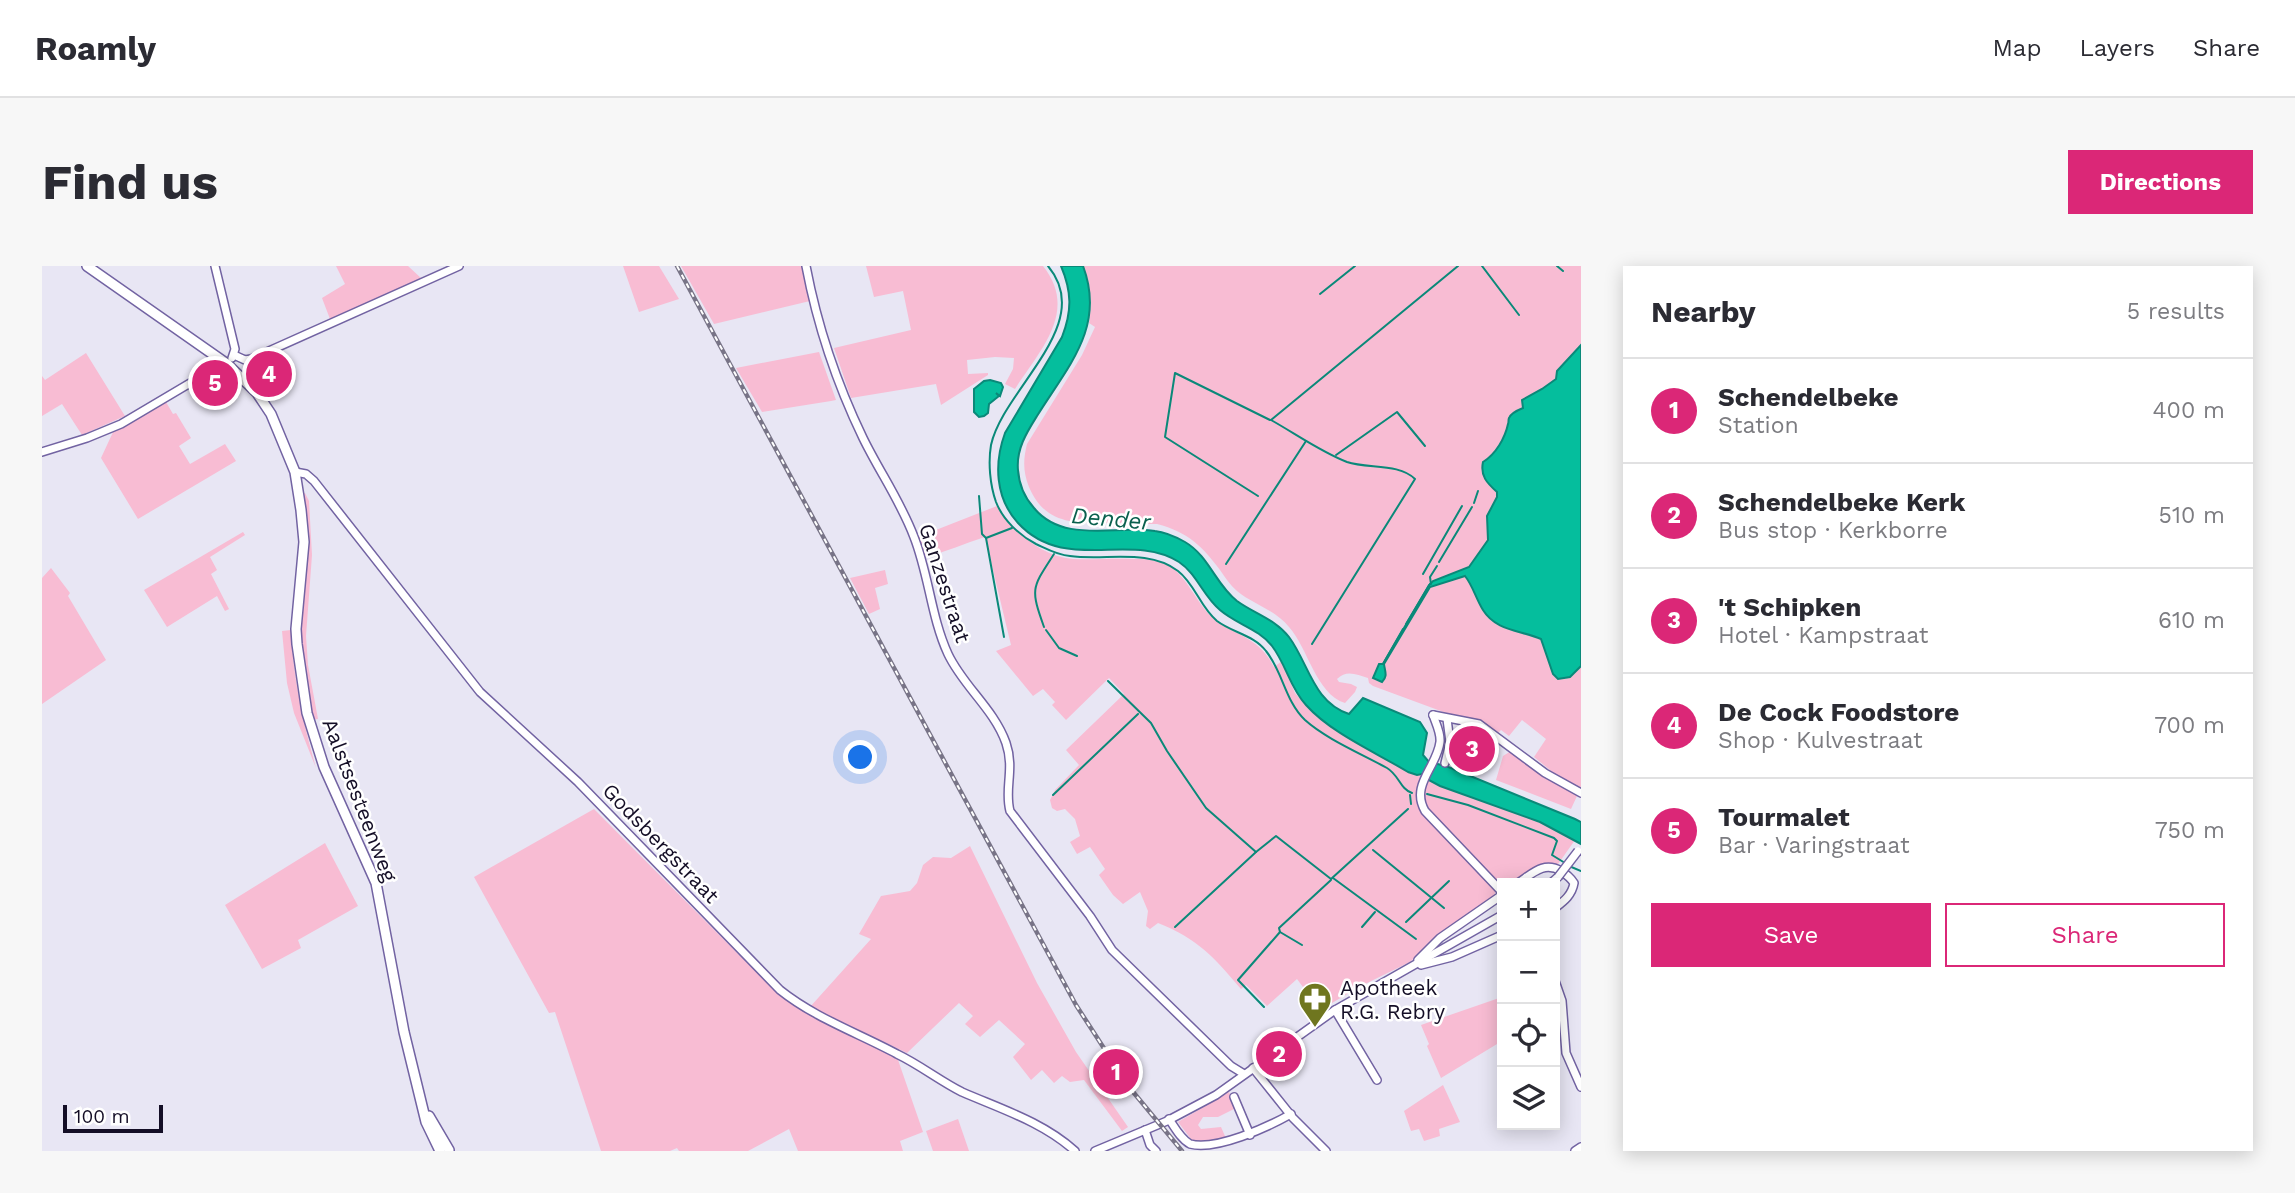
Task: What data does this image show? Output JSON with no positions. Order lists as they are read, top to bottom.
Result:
{
  "streets": {
    "main road": ["Aalstsesteenweg"],
    "street": ["Ganzestraat", "Godsbergstraat"]
  },
  "crossings": [
    ["Aalstsesteenweg", "Godsbergstraat"]
  ],
  "water": ["Dender"],
  "places": {
    "pharmacy": ["Apotheek R.G. Rebry"]
  },
  "scale_bar": "100 m",
  "page": {
    "header": "Roamly",
    "nav": ["Map", "Layers", "Share"],
    "buttons": [
      "Directions",
      ["Save", "Share"]
    ],
    "title": "Find us",
    "heading": ["Nearby", "5 results"],
    "pins": [
      "4",
      "5",
      "3",
      "2",
      "1"
    ],
    "list": [
      {
        "mark": "1",
        "name": "Schendelbeke",
        "note": "Station",
        "value": "400 m"
      },
      {
        "mark": "2",
        "name": "Schendelbeke Kerk",
        "note": "Bus stop · Kerkborre",
        "value": "510 m"
      },
      {
        "mark": "3",
        "name": "'t Schipken",
        "note": "Hotel · Kampstraat",
        "value": "610 m"
      },
      {
        "mark": "4",
        "name": "De Cock Foodstore",
        "note": "Shop · Kulvestraat",
        "value": "700 m"
      },
      {
        "mark": "5",
        "name": "Tourmalet",
        "note": "Bar · Varingstraat",
        "value": "750 m"
      }
    ],
    "map_buttons": ["+", "−"],
    "scale": "100 m"
  }
}
